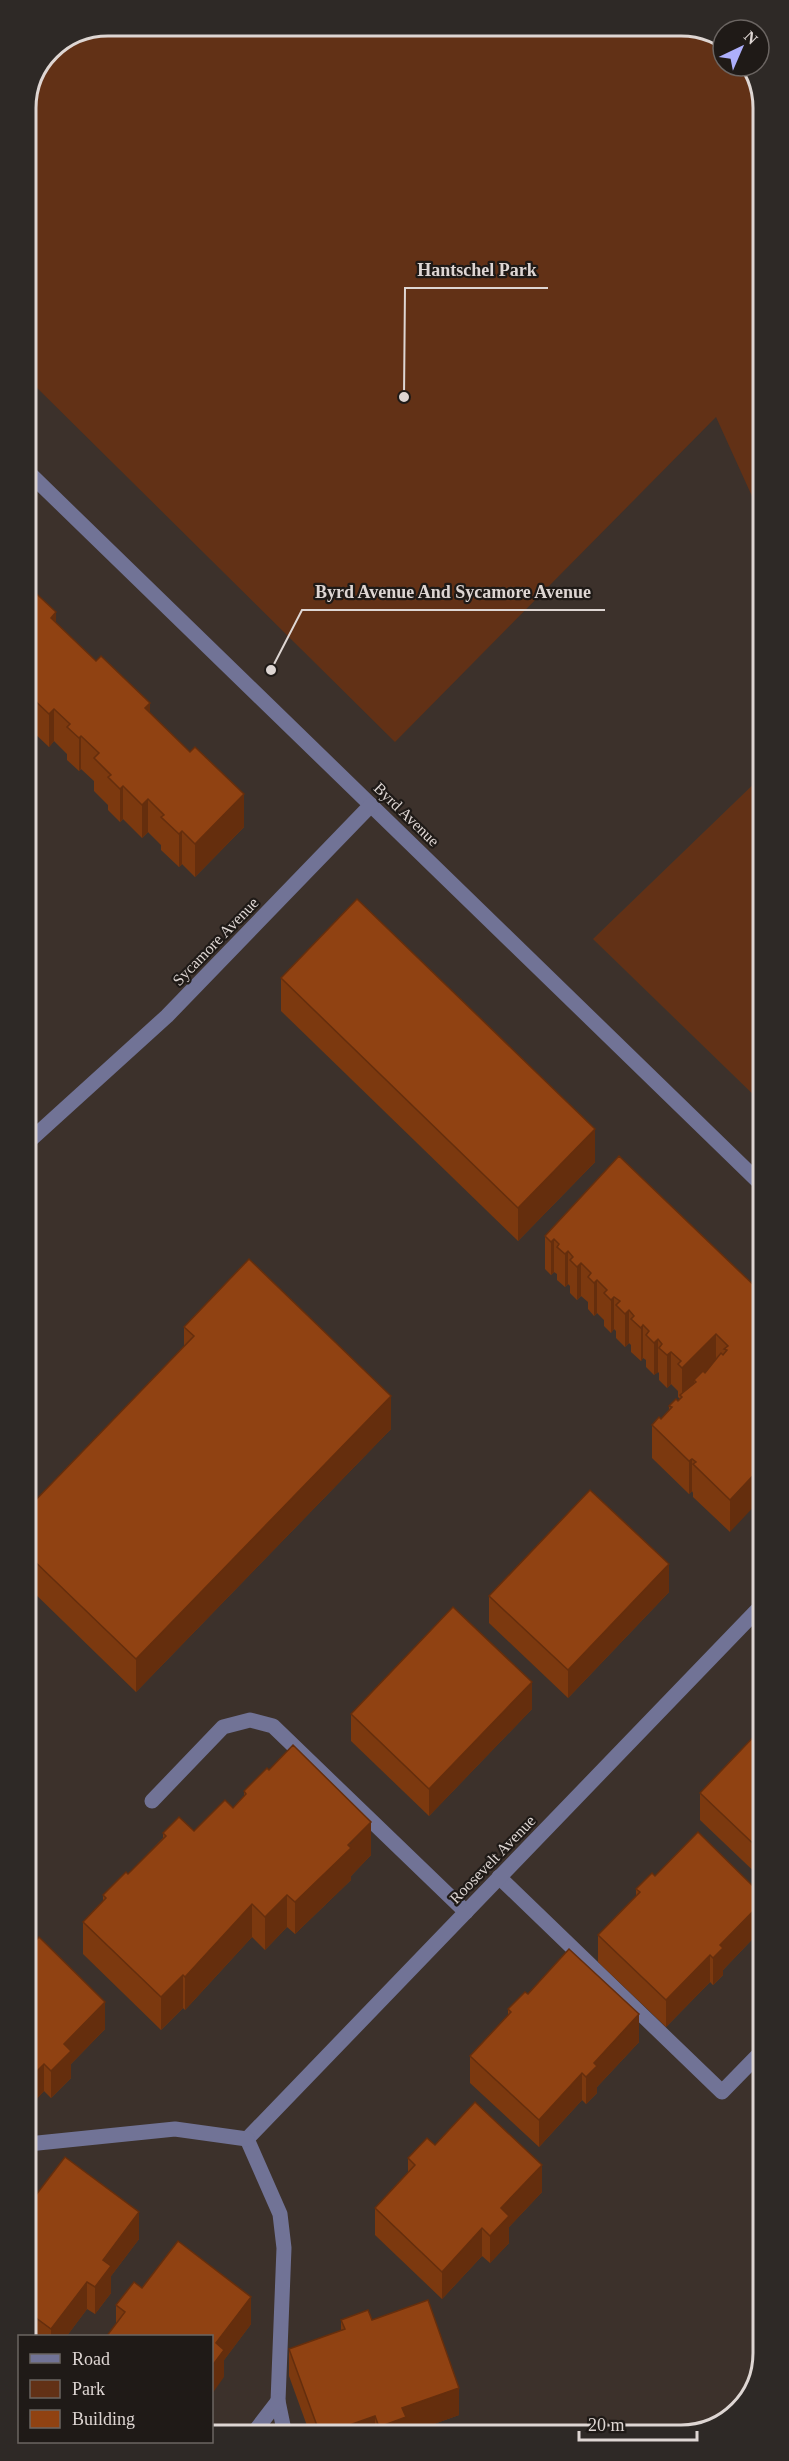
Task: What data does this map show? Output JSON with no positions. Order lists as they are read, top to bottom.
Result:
{
  "streets": {
    "street": ["Byrd Avenue", "Sycamore Avenue", "Roosevelt Avenue"]
  },
  "crossings": [
    ["Byrd Avenue", "Sycamore Avenue"]
  ],
  "places": ["Hantschel Park", "Byrd Avenue And Sycamore Avenue"],
  "legend": ["Road", "Park", "Building"],
  "scale_bar": "20 m",
  "north": "top right"
}
